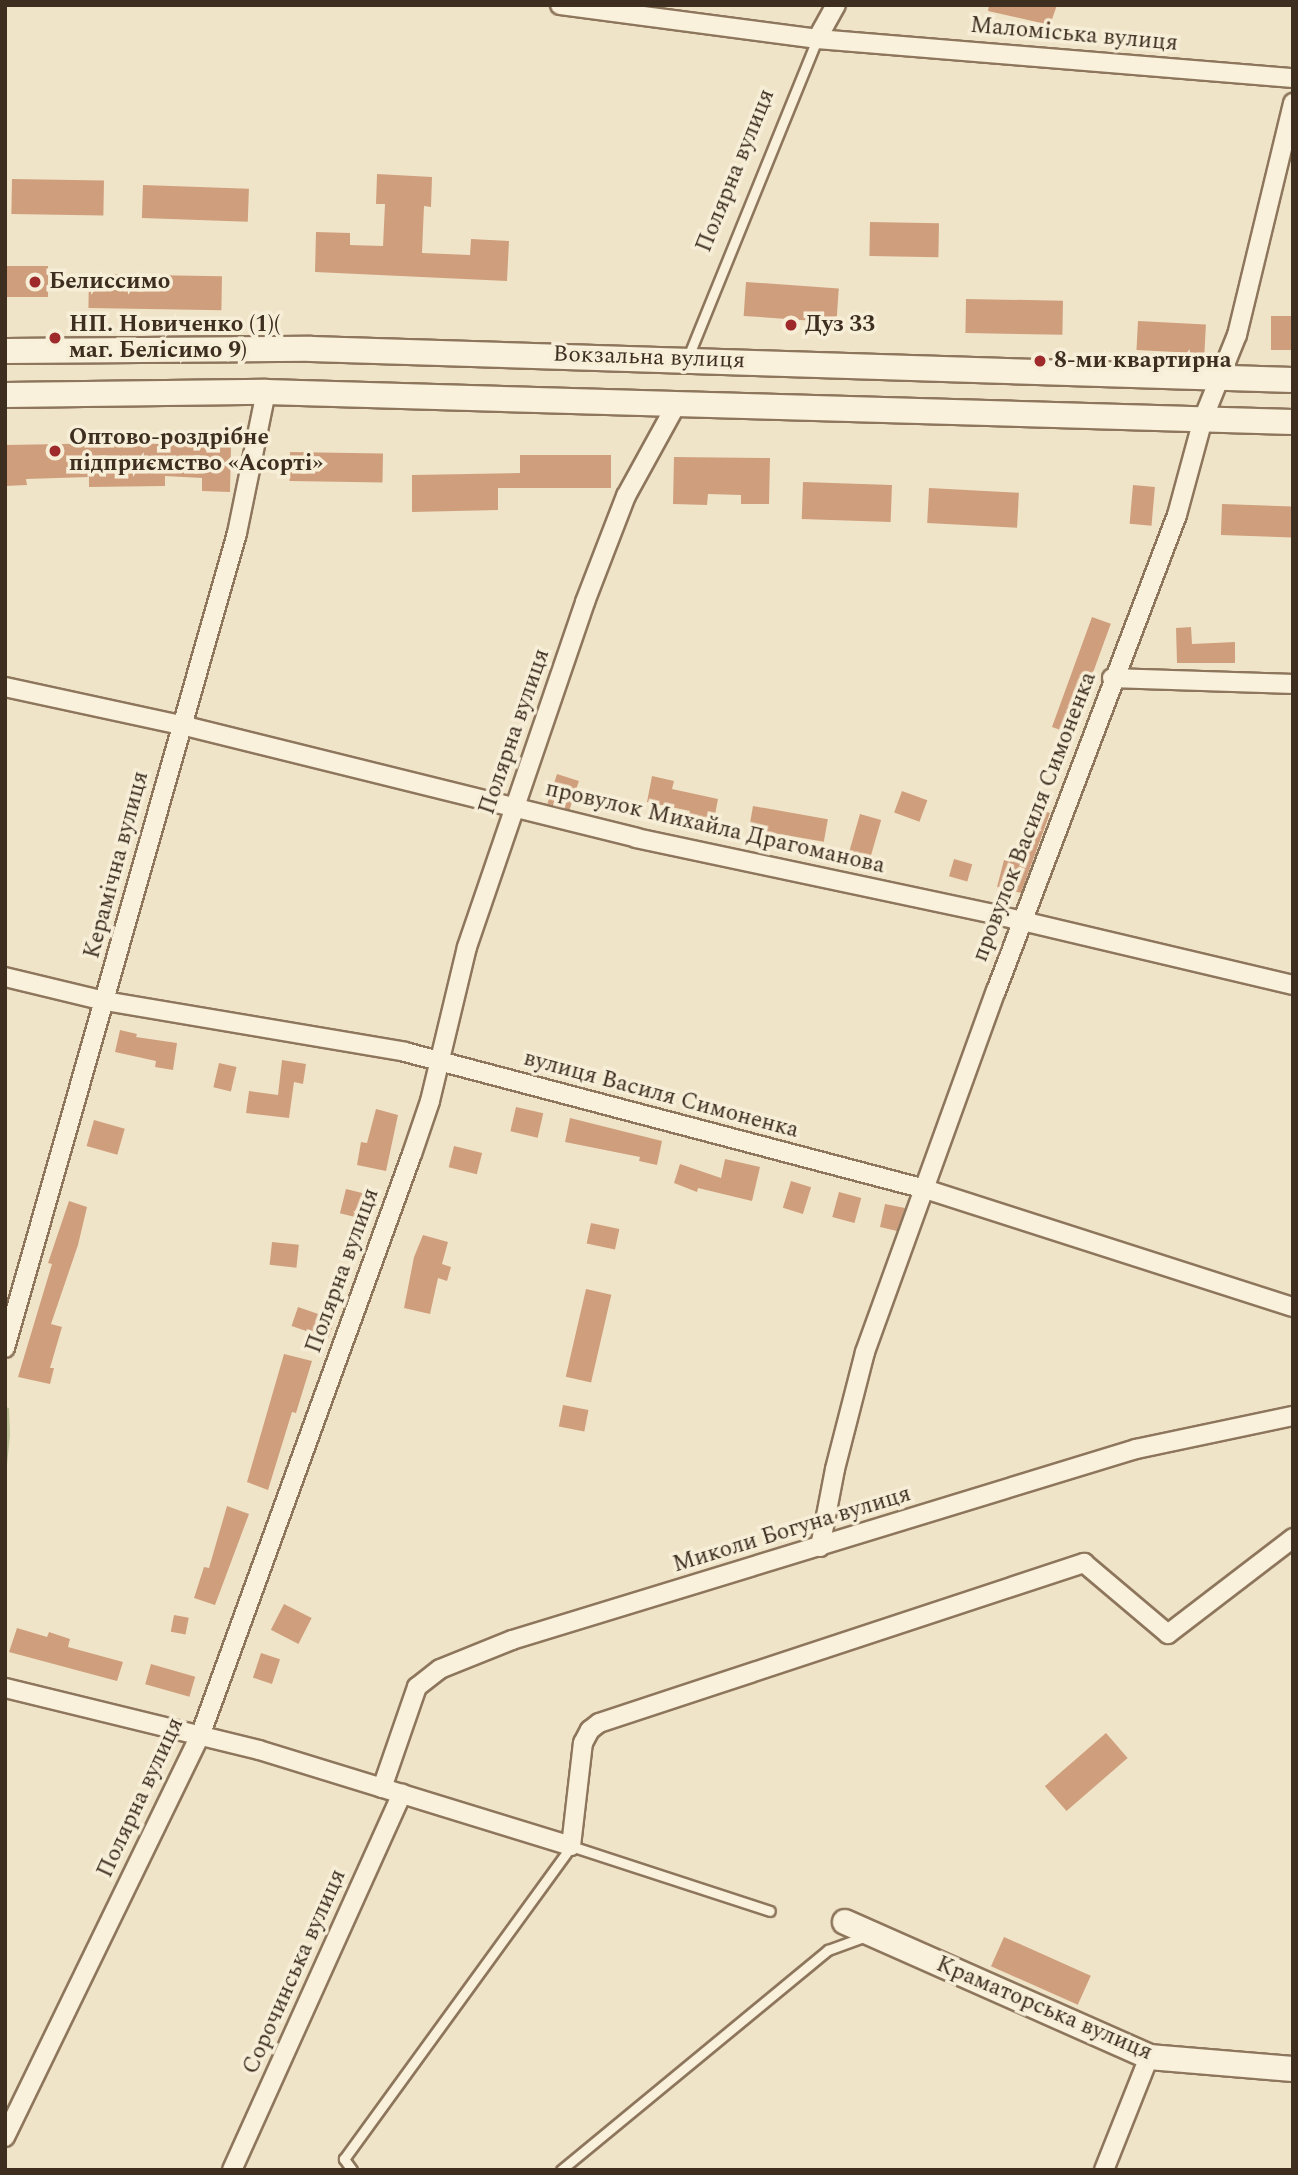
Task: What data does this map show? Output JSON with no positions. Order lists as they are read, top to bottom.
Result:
{
  "streets": {
    "street": [
      "Маломіська вулиця",
      "Полярна вулиця",
      "Вокзальна вулиця",
      "провулок Василя Симоненка",
      "провулок Михайла Драгоманова",
      "Керамічна вулиця",
      "вулиця Василя Симоненка",
      "Миколи Богуна вулиця",
      "Сорочинська вулиця",
      "Краматорська вулиця"
    ]
  },
  "crossings": [
    ["Маломіська вулиця", "Полярна вулиця"],
    ["Полярна вулиця", "Вокзальна вулиця"],
    ["Полярна вулиця", "провулок Михайла Драгоманова"],
    ["Полярна вулиця", "вулиця Василя Симоненка"],
    ["Вокзальна вулиця", "провулок Василя Симоненка"],
    ["Вокзальна вулиця", "Керамічна вулиця"],
    ["провулок Василя Симоненка", "провулок Михайла Драгоманова"],
    ["провулок Василя Симоненка", "вулиця Василя Симоненка"],
    ["провулок Василя Симоненка", "Миколи Богуна вулиця"],
    ["провулок Михайла Драгоманова", "Керамічна вулиця"],
    ["Керамічна вулиця", "вулиця Василя Симоненка"]
  ],
  "places": [
    "Белиссимо",
    "Дуз 33",
    "НП. Новиченко (1)( маг. Белісимо 9)",
    "8-ми квартирна",
    "Оптово-роздрібне підприємство «Асортi»"
  ]
}
